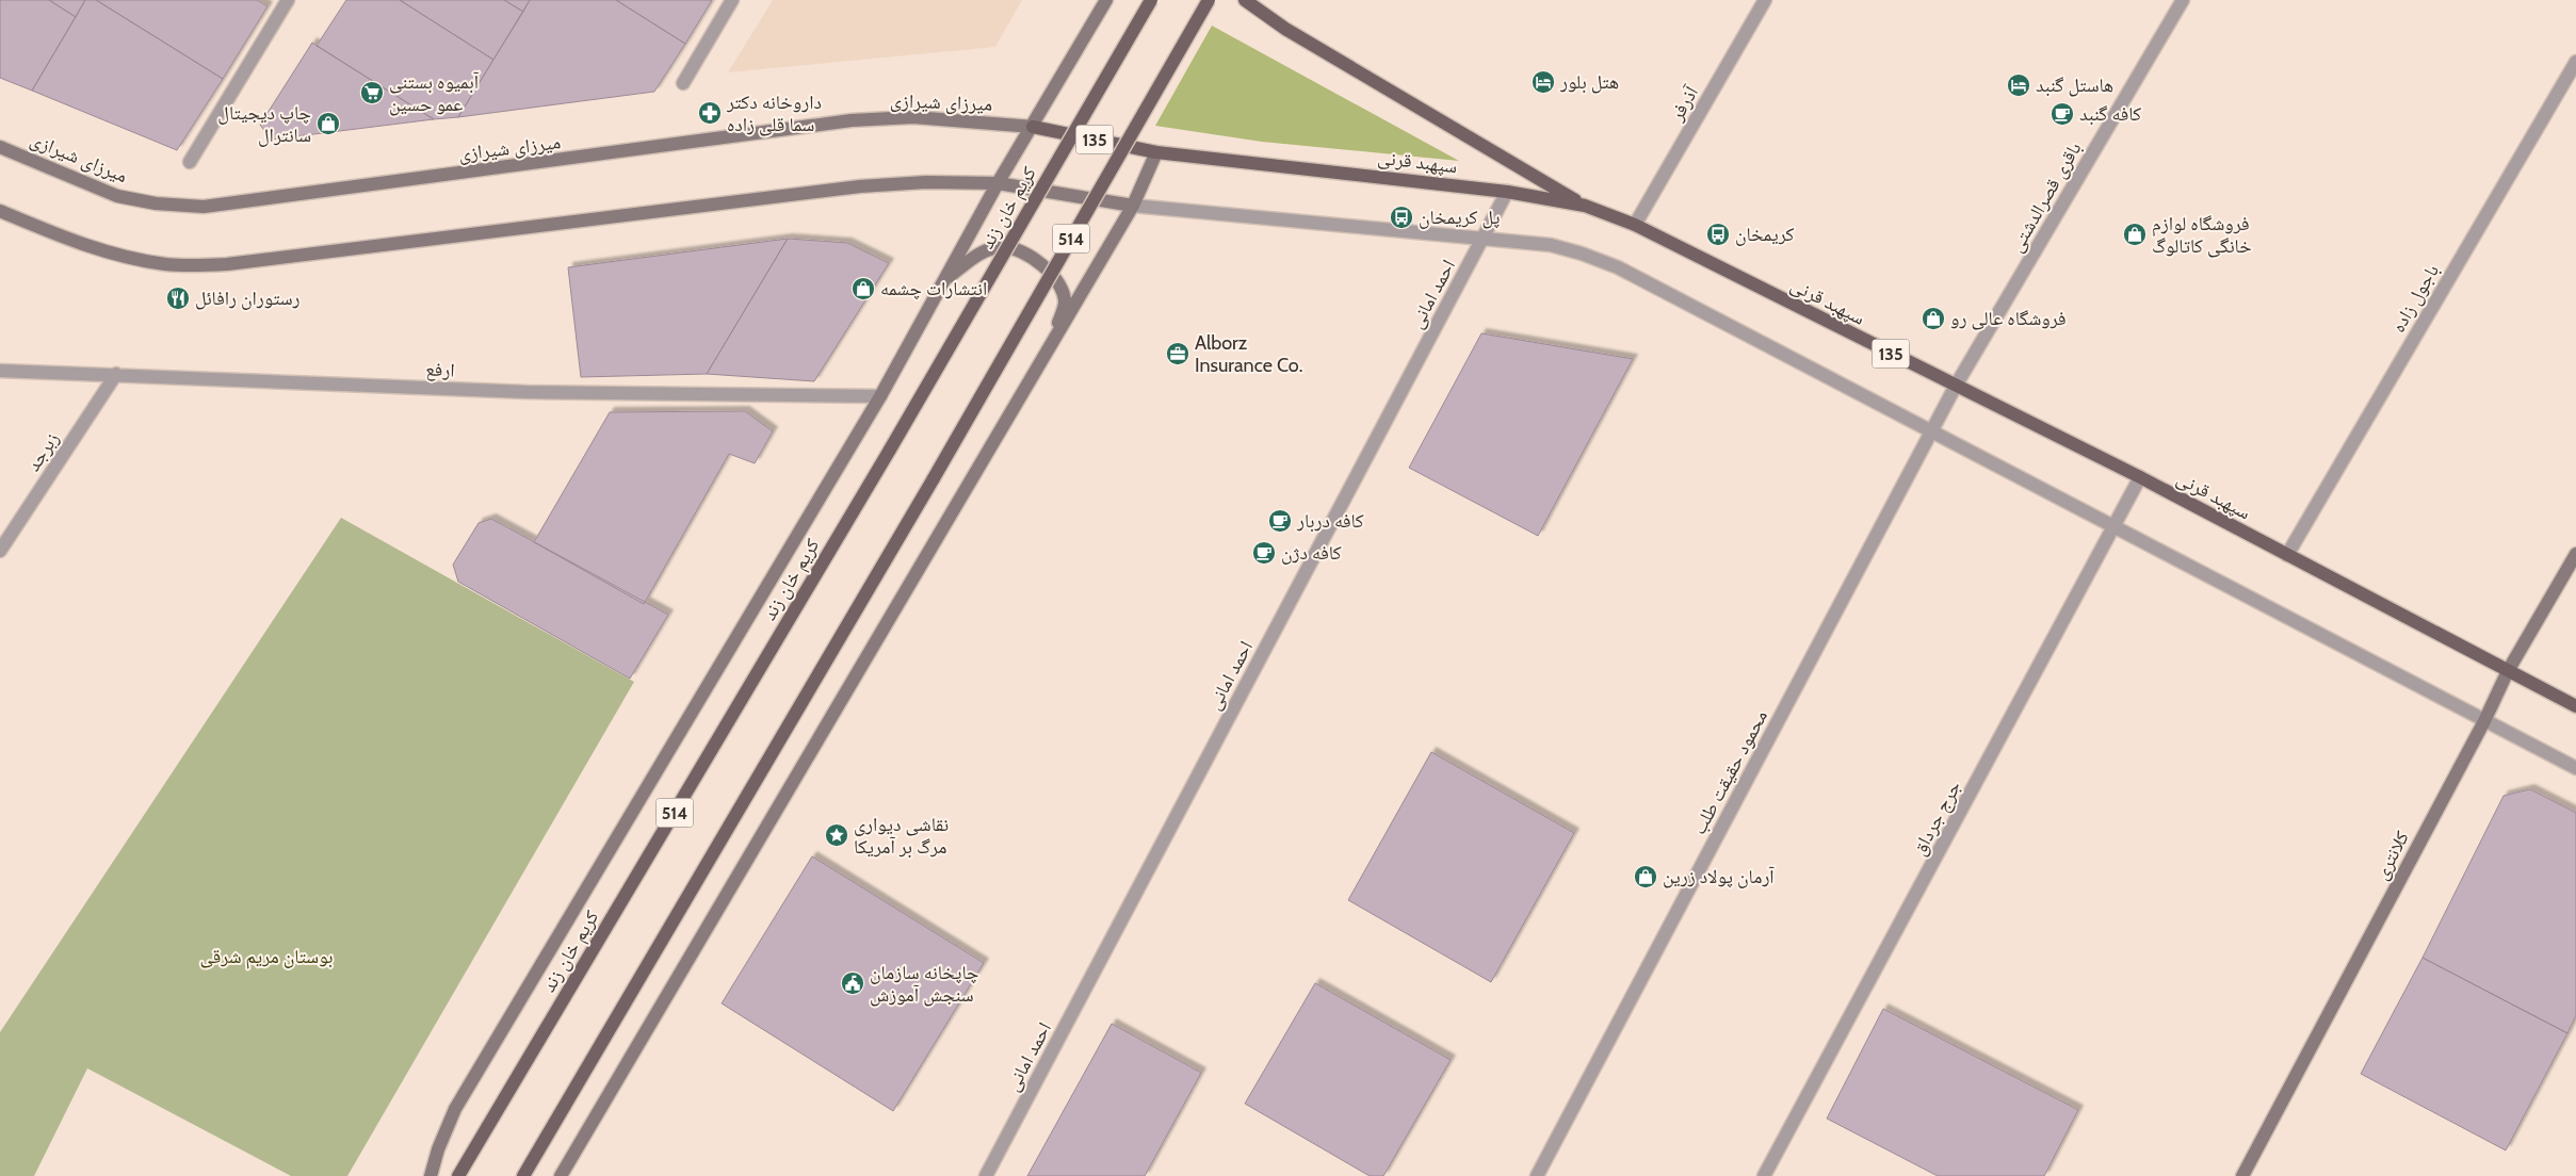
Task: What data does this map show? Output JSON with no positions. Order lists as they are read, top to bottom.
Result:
{
  "streets": {
    "main road": [
      "میرزای شیرازی",
      "135",
      "سپهبد قرنی",
      "کریم خان زند",
      "514",
      "کلانتری"
    ],
    "street": [
      "آذرفر",
      "باقری قصرالدشتی",
      "احمد امانی",
      "باجول زاده",
      "ارفع",
      "زبرجد",
      "محمود حقیقت طلب",
      "جرج جرداق"
    ]
  },
  "crossings": [
    ["میرزای شیرازی", "سپهبد قرنی"],
    ["میرزای شیرازی", "کریم خان زند"],
    ["آذرفر", "سپهبد قرنی"],
    ["سپهبد قرنی", "باقری قصرالدشتی"],
    ["سپهبد قرنی", "کریم خان زند"],
    ["سپهبد قرنی", "احمد امانی"],
    ["سپهبد قرنی", "باجول زاده"],
    ["سپهبد قرنی", "محمود حقیقت طلب"],
    ["سپهبد قرنی", "جرج جرداق"],
    ["سپهبد قرنی", "کلانتری"],
    ["باقری قصرالدشتی", "محمود حقیقت طلب"],
    ["کریم خان زند", "ارفع"],
    ["ارفع", "زبرجد"]
  ],
  "parks": ["بوستان مریم شرقی"],
  "places": {
    "hotel": ["هتل بلور", "هاستل گنبد"],
    "supermarket": ["آبمیوه بستنی عمو حسین"],
    "pharmacy": ["داروخانه دکتر سما قلی زاده"],
    "cafe": ["کافه گنبد", "کافه دربار", "کافه دژن"],
    "shop": [
      "چاپ دیجیتال سانترال",
      "فروشگاه لوازم خانگی کاتالوگ",
      "انتشارات چشمه",
      "فروشگاه عالی رو",
      "آرمان پولاد زرین"
    ],
    "bus stop": ["پل کریمخان", "کریمخان"],
    "restaurant": ["رستوران رافائل"],
    "office": ["Alborz Insurance Co."],
    "place": ["نقاشی دیواری مرگ بر آمریکا"],
    "public building": ["چاپخانه سازمان سنجش آموزش"]
  }
}
